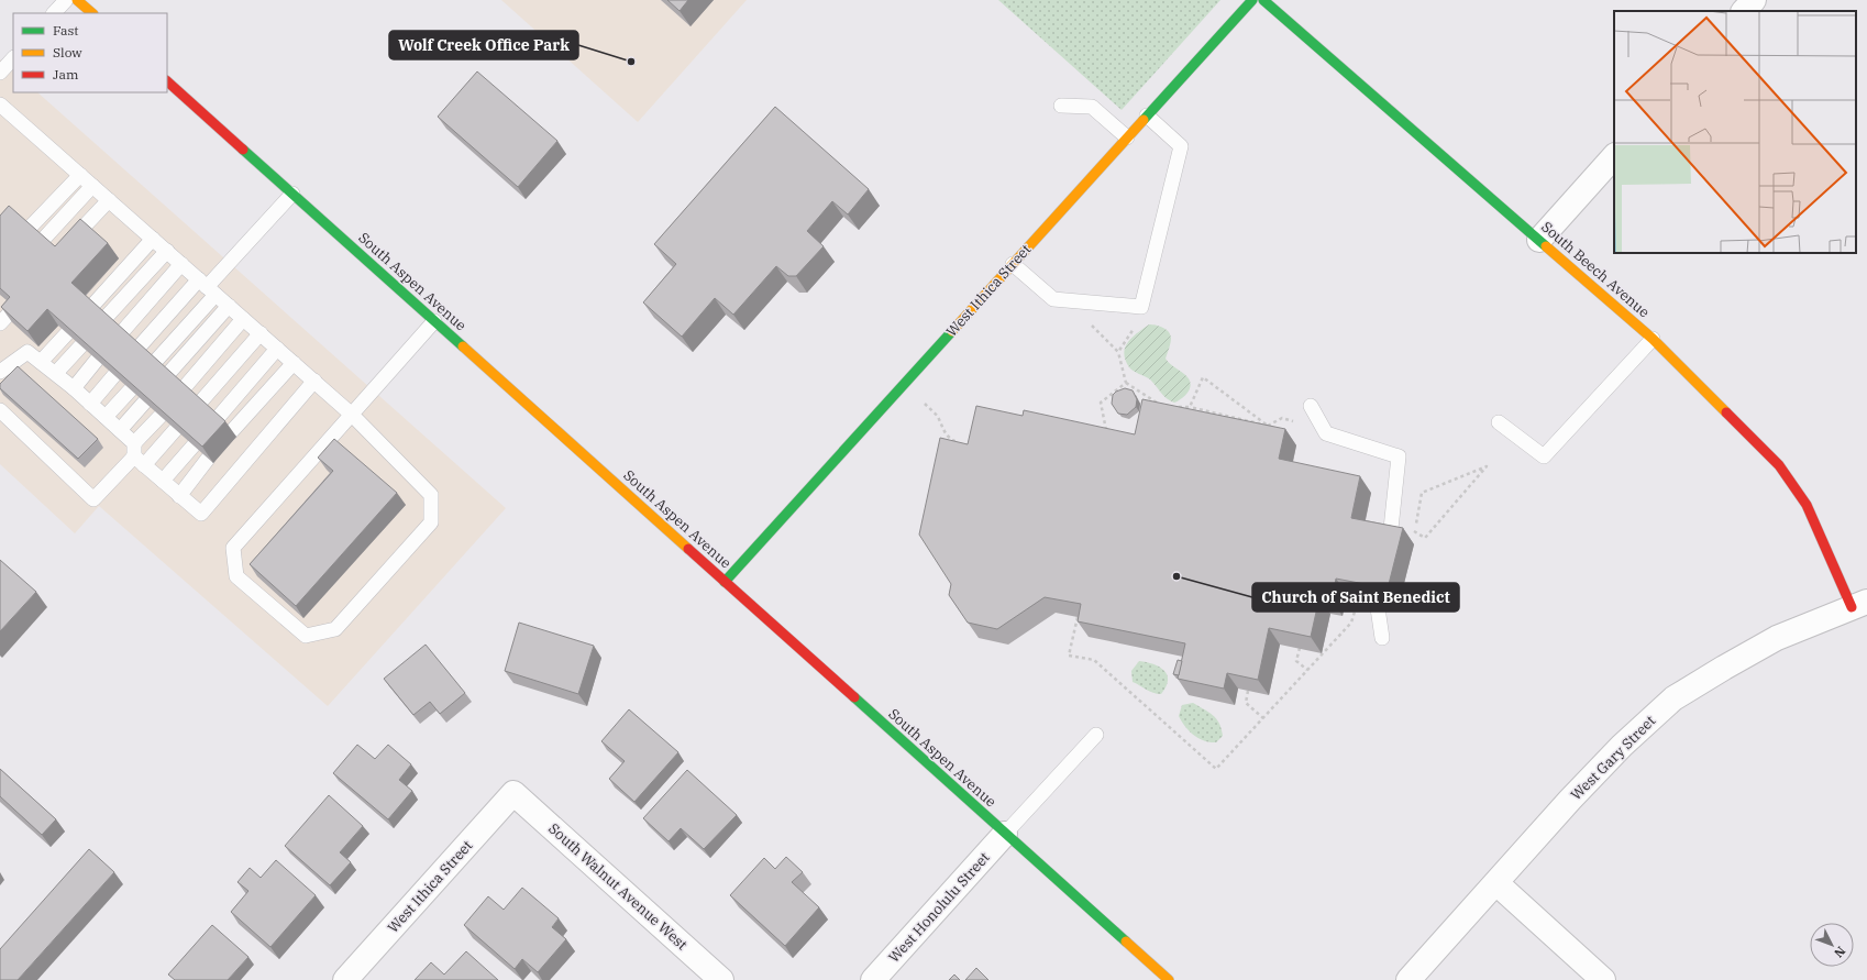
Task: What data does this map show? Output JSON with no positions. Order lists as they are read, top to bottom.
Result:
{
  "streets": {
    "street": [
      "South Beech Avenue",
      "South Aspen Avenue",
      "West Ithica Street",
      "West Gary Street",
      "South Walnut Avenue West",
      "West Honolulu Street"
    ]
  },
  "crossings": [
    ["South Beech Avenue", "West Gary Street"],
    ["South Aspen Avenue", "West Ithica Street"],
    ["South Aspen Avenue", "West Honolulu Street"],
    ["West Ithica Street", "South Walnut Avenue West"]
  ],
  "places": ["Wolf Creek Office Park", "Church of Saint Benedict"],
  "legend": ["Fast", "Slow", "Jam"],
  "north": "bottom right"
}
